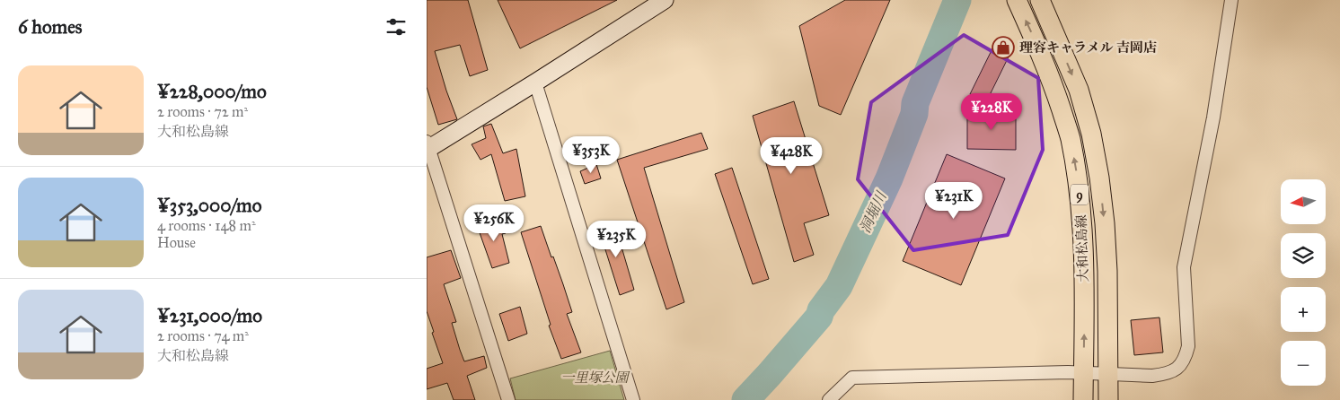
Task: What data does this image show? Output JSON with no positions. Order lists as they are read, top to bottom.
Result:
{
  "streets": {
    "main road": ["9", "大和松島線"]
  },
  "water": ["洞堀川"],
  "parks": ["一里塚公園"],
  "places": {
    "shop": ["理容キャラメル 吉岡店"]
  },
  "north": "left",
  "page": {
    "heading": "6 homes",
    "list": [
      {
        "name": "¥228,000/mo",
        "note": "2 rooms · 72 m² · 大和松島線"
      },
      {
        "name": "¥353,000/mo",
        "note": "4 rooms · 148 m² · House"
      },
      {
        "name": "¥231,000/mo",
        "note": "2 rooms · 74 m² · 大和松島線"
      }
    ],
    "price": [
      "¥228K",
      "¥353K",
      "¥428K",
      "¥231K",
      "¥256K",
      "¥235K"
    ],
    "map_buttons": ["+", "−"]
  }
}
